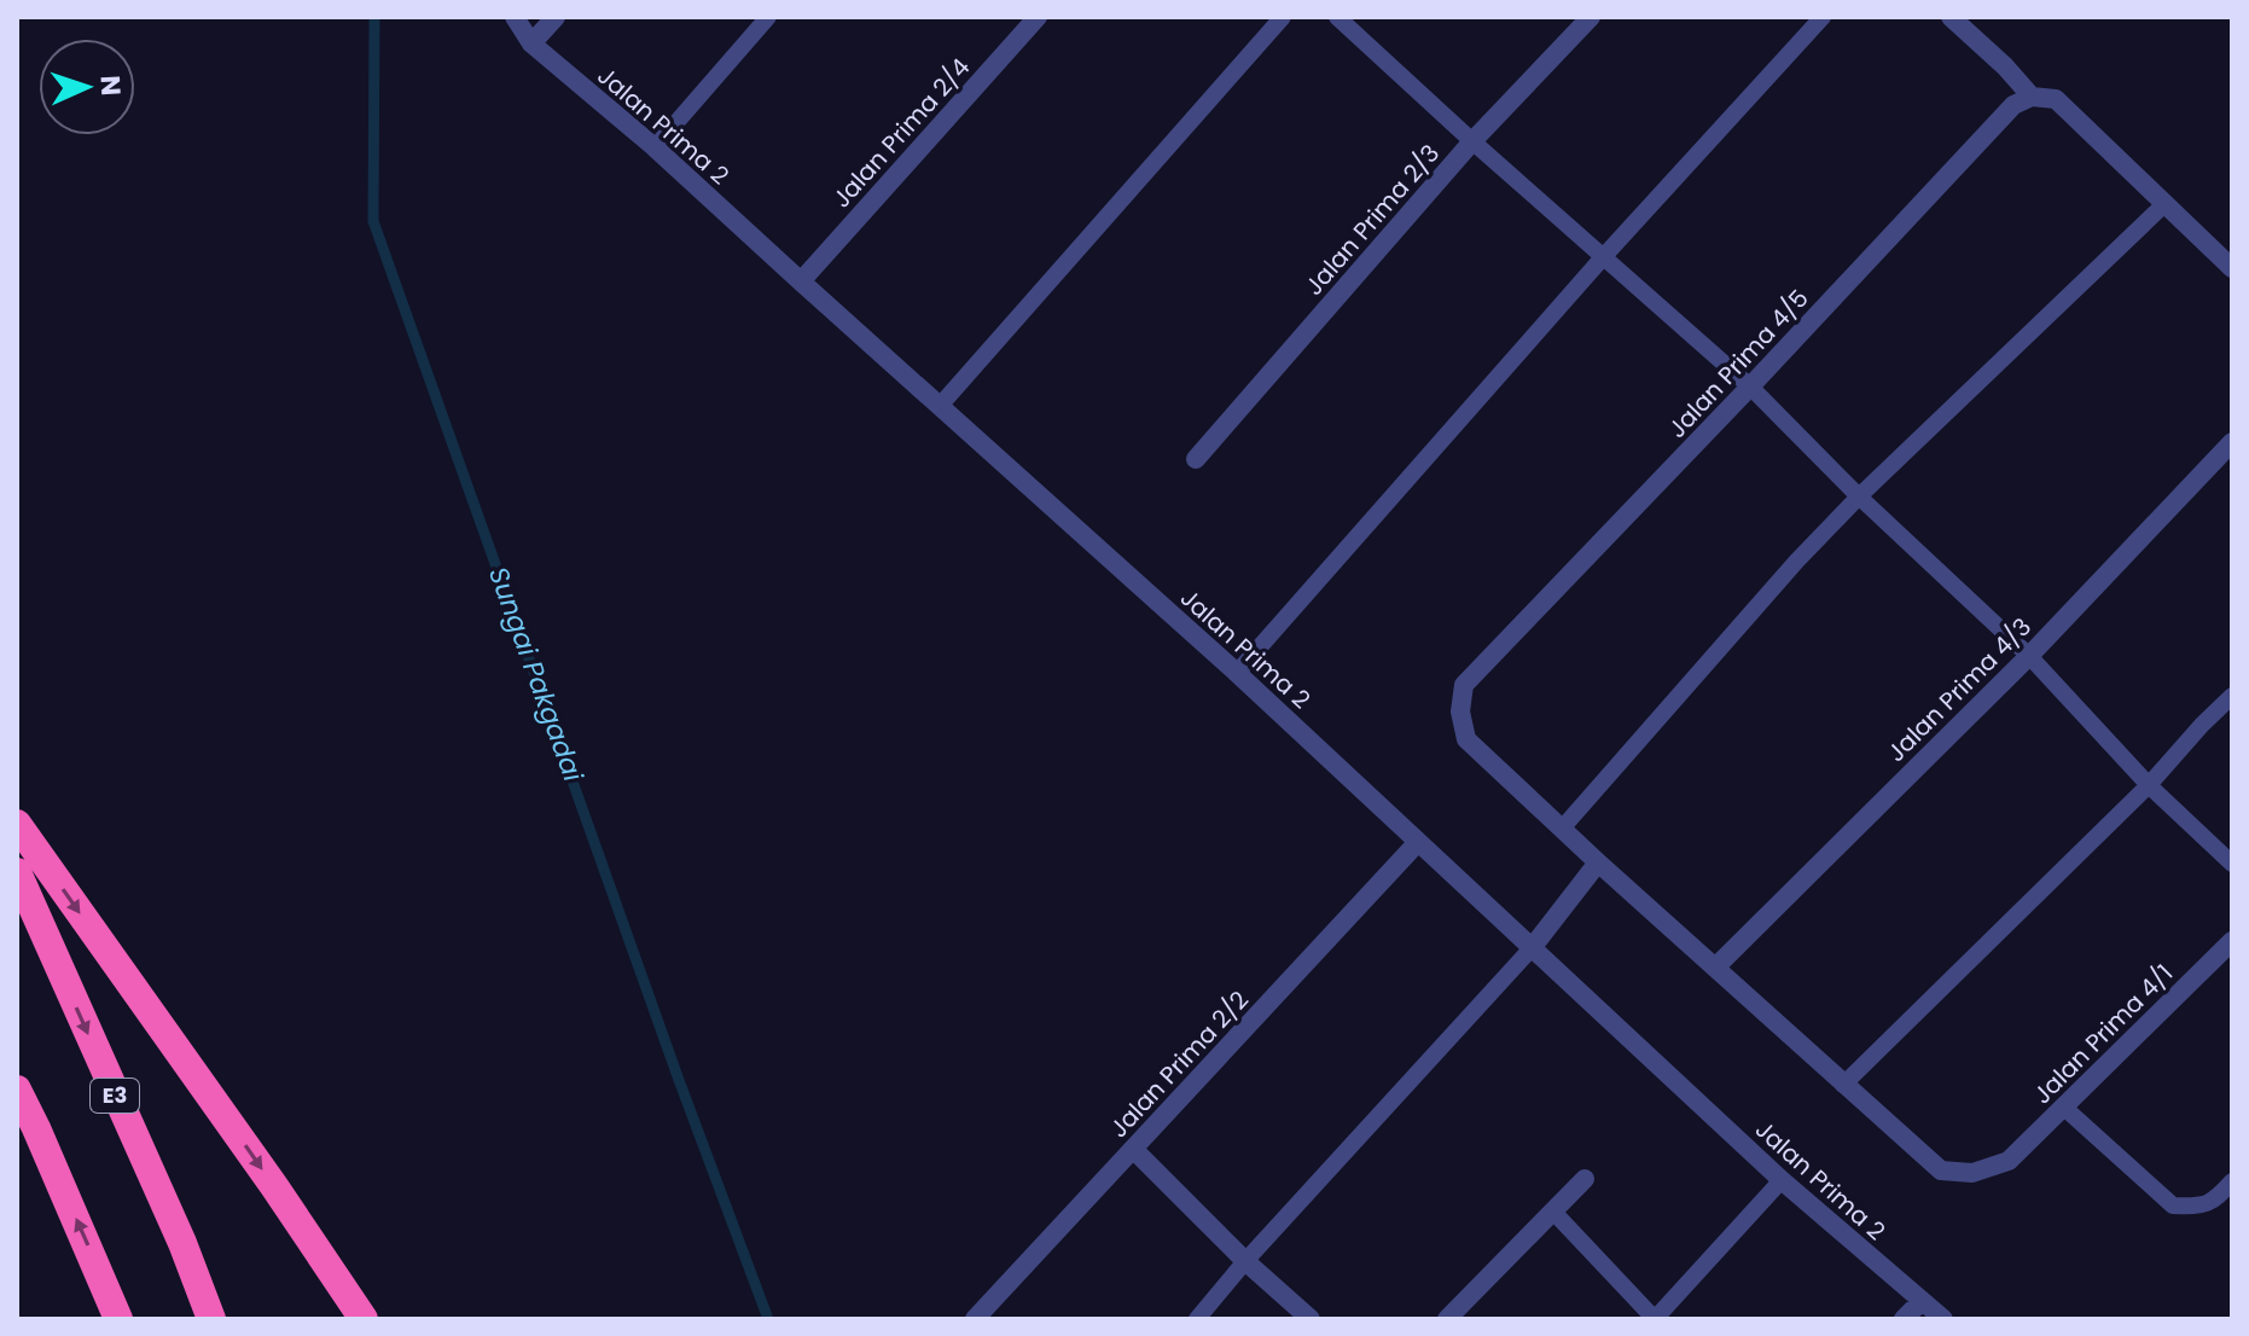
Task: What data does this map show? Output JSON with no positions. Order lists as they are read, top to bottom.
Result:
{
  "streets": {
    "highway": ["E3"],
    "street": [
      "Jalan Prima 2",
      "Jalan Prima 2/4",
      "Jalan Prima 2/3",
      "Jalan Prima 4/5",
      "Jalan Prima 4/3",
      "Jalan Prima 4/1",
      "Jalan Prima 2/2"
    ]
  },
  "crossings": [
    ["Jalan Prima 2", "Jalan Prima 2/4"],
    ["Jalan Prima 2", "Jalan Prima 2/2"]
  ],
  "water": ["Sungai Pakgadai"],
  "north": "right"
}
